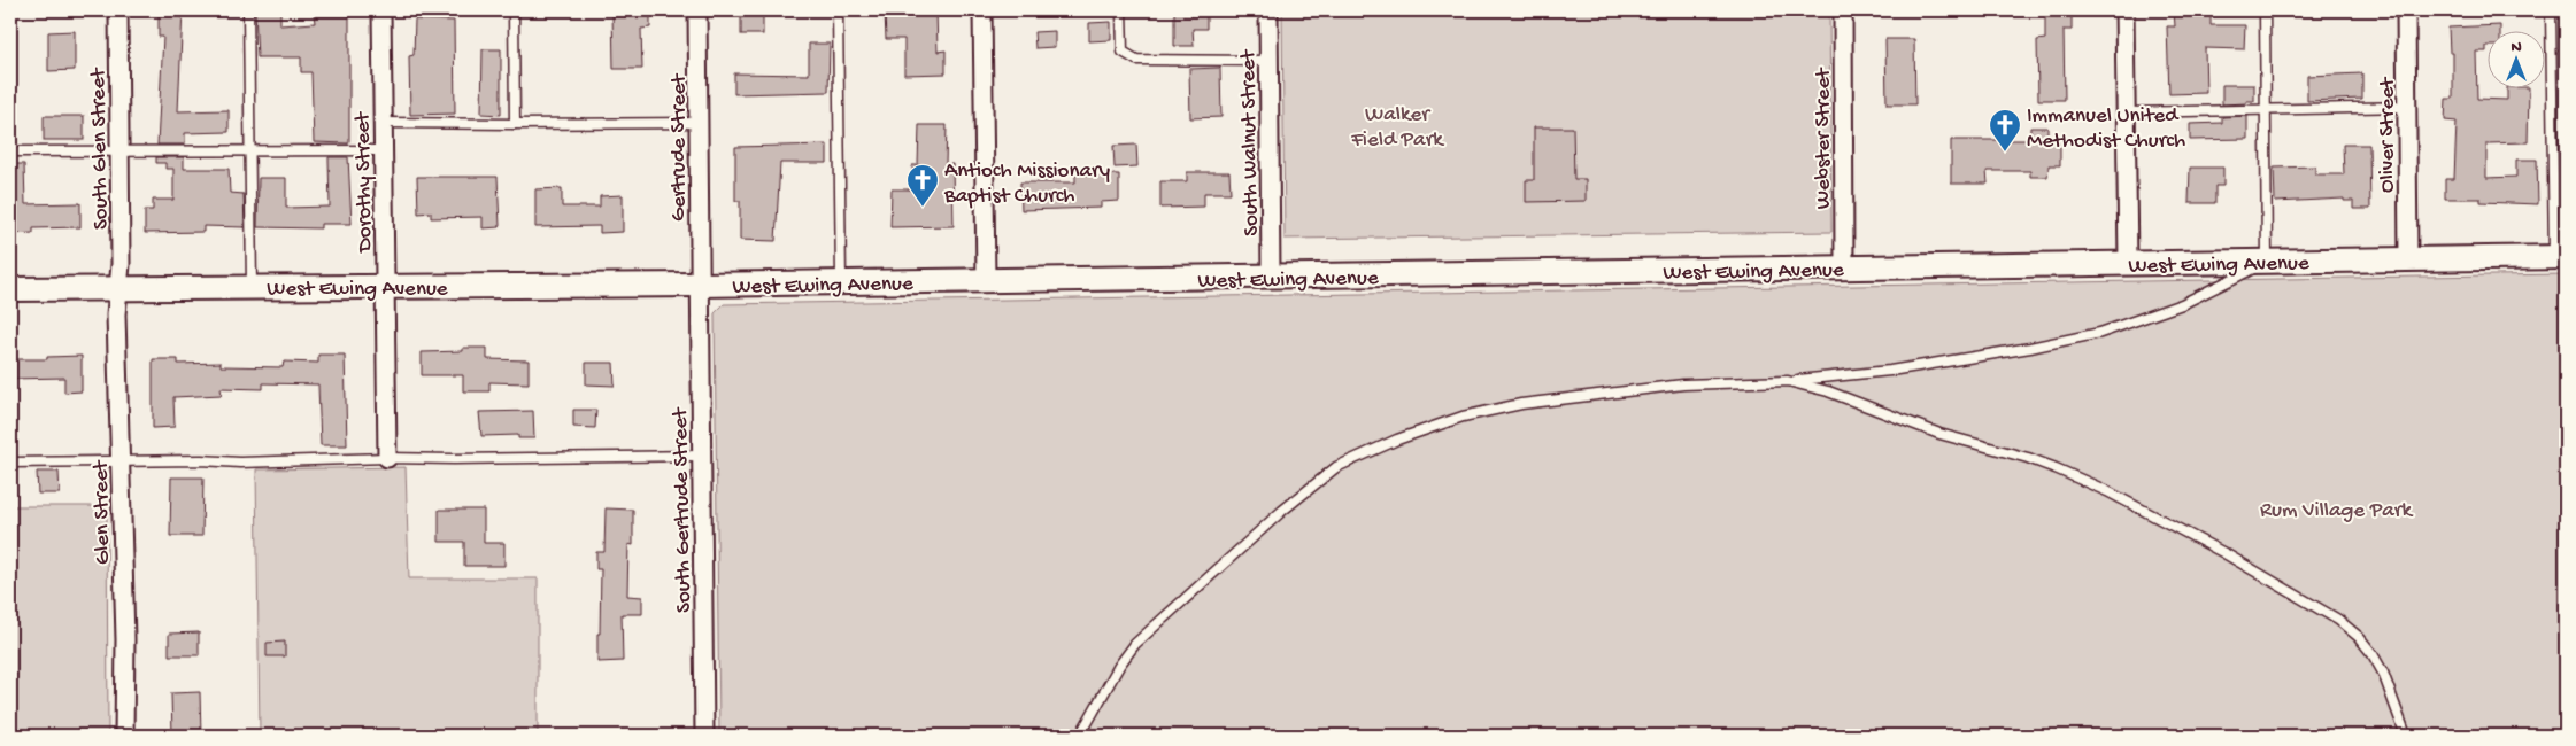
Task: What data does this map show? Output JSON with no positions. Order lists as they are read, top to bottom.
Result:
{
  "streets": {
    "street": [
      "Oliver Street",
      "Webster Street",
      "South Walnut Street",
      "Gertrude Street",
      "South Glen Street",
      "Dorothy Street",
      "West Ewing Avenue",
      "South Gertrude Street",
      "Glen Street"
    ]
  },
  "crossings": [
    ["Oliver Street", "West Ewing Avenue"],
    ["Webster Street", "West Ewing Avenue"],
    ["South Walnut Street", "West Ewing Avenue"],
    ["Gertrude Street", "West Ewing Avenue"],
    ["Gertrude Street", "South Gertrude Street"],
    ["South Glen Street", "West Ewing Avenue"],
    ["South Glen Street", "Glen Street"],
    ["Dorothy Street", "West Ewing Avenue"],
    ["West Ewing Avenue", "South Gertrude Street"],
    ["West Ewing Avenue", "Glen Street"]
  ],
  "parks": ["Walker Field Park", "Rum Village Park"],
  "places": {
    "church": ["Immanuel United Methodist Church", "Antioch Missionary Baptist Church"]
  },
  "north": "top"
}
